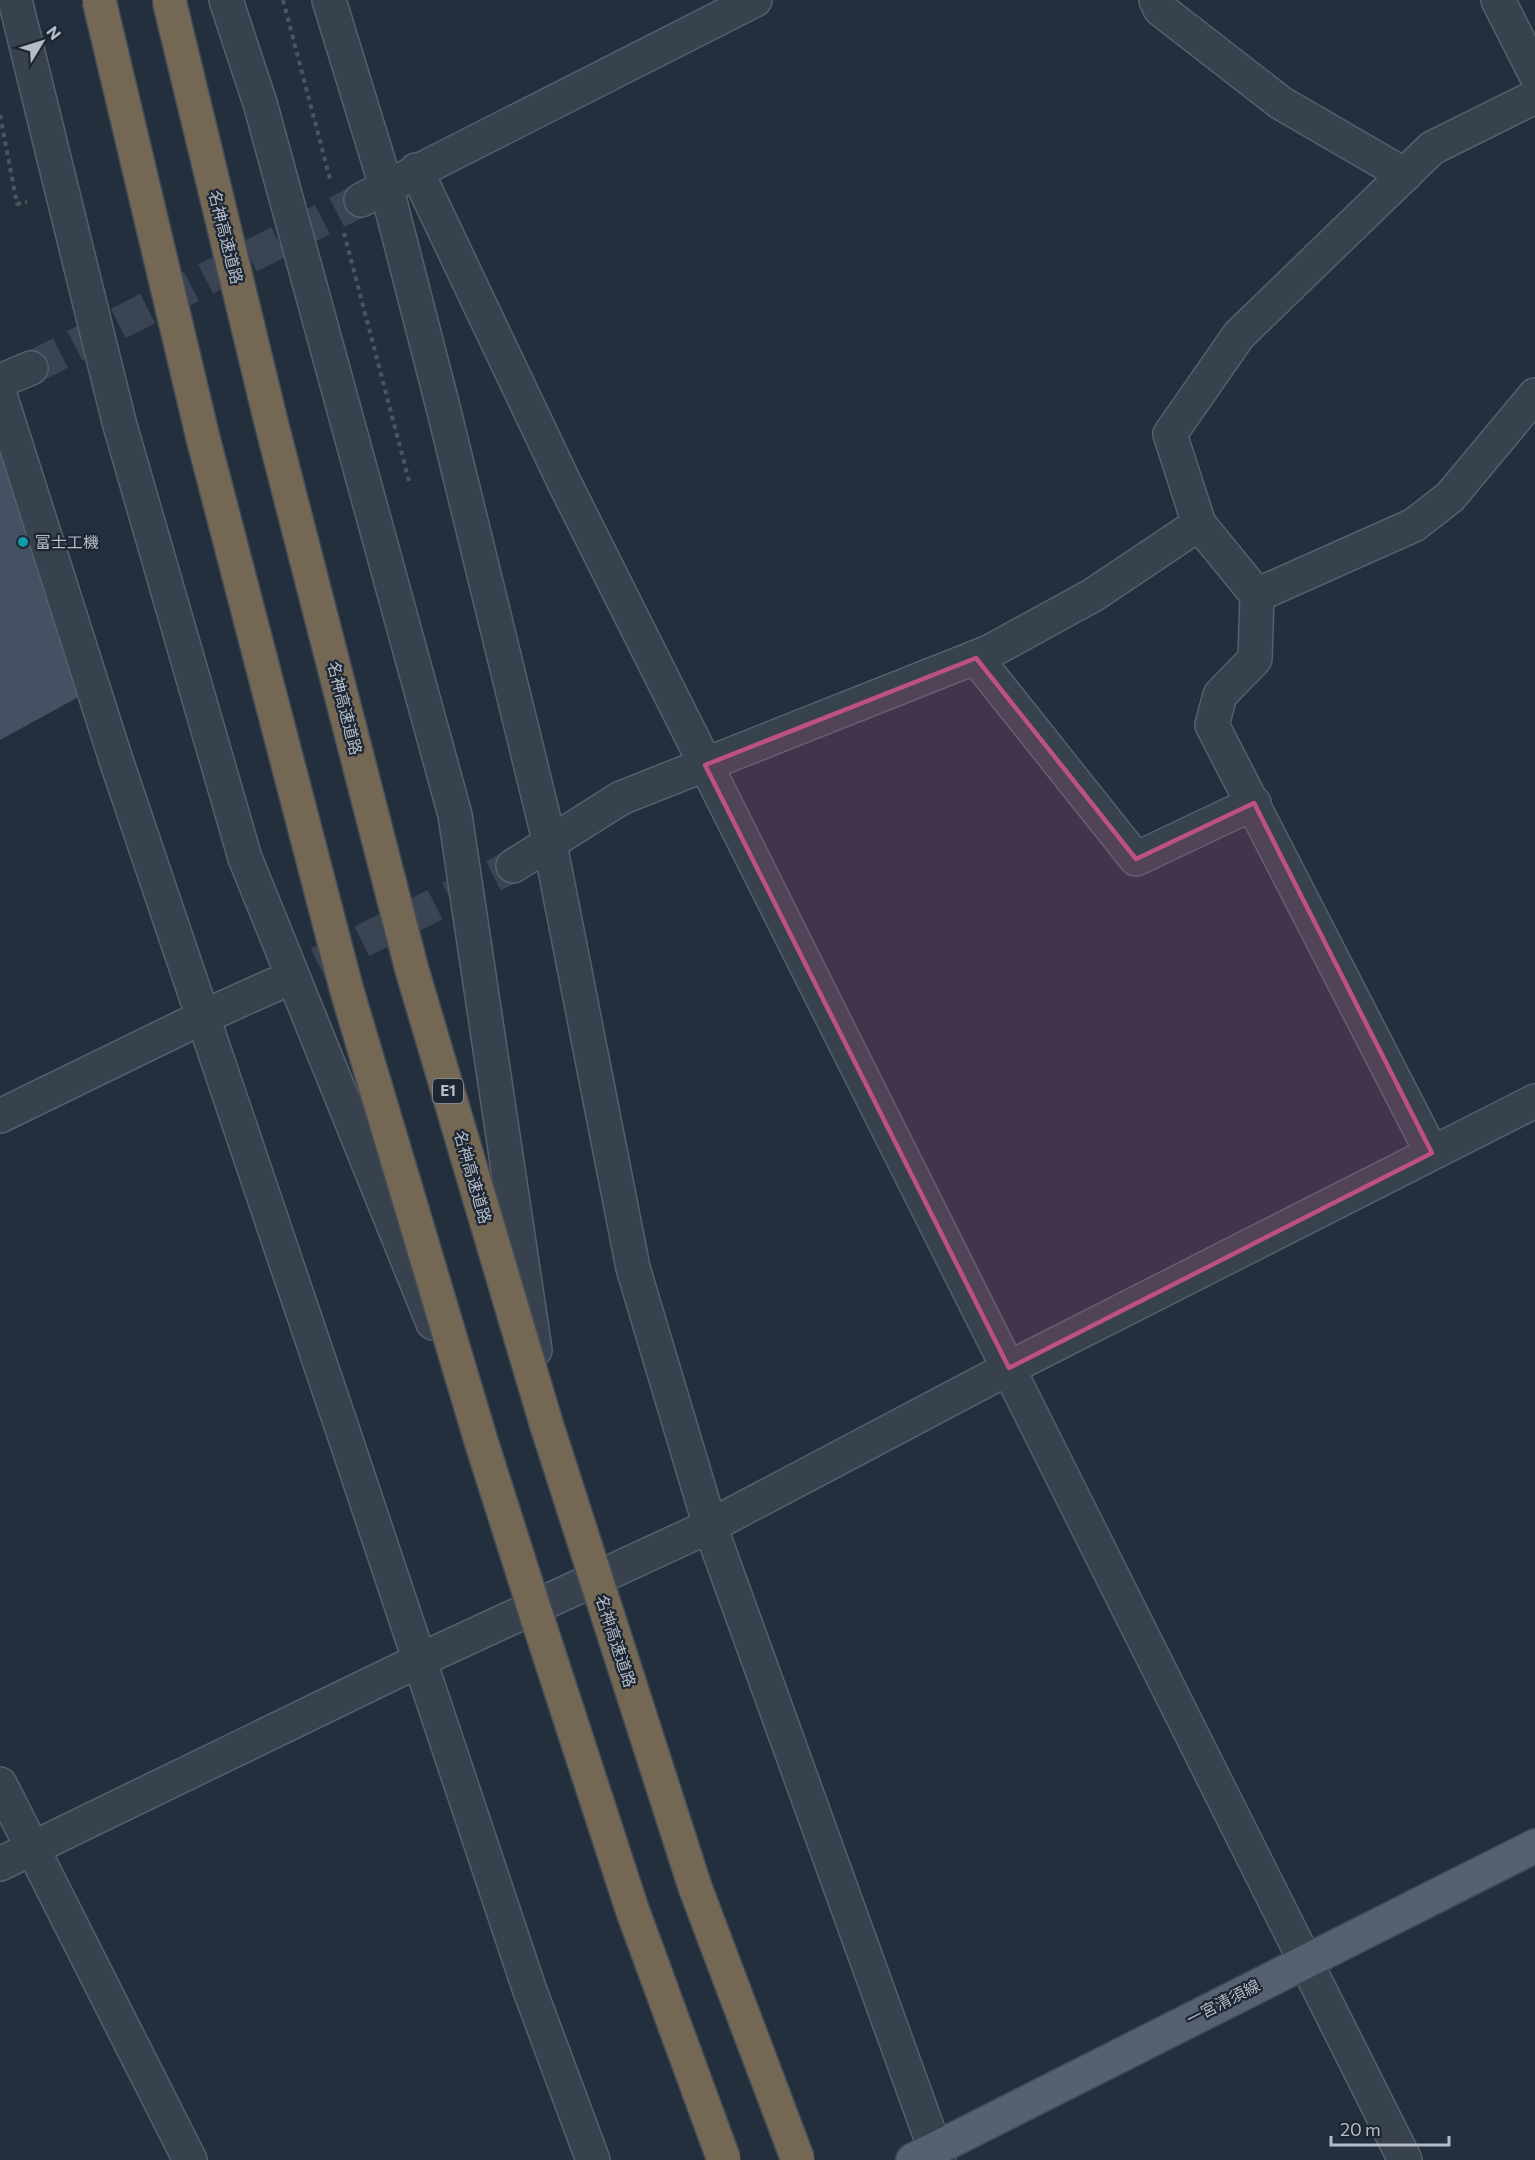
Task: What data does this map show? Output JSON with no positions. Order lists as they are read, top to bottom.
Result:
{
  "streets": {
    "highway": ["名神高速道路", "E1"],
    "main road": ["一宮清須線"]
  },
  "places": ["富士工機"],
  "scale_bar": "20 m",
  "north": "top right"
}
